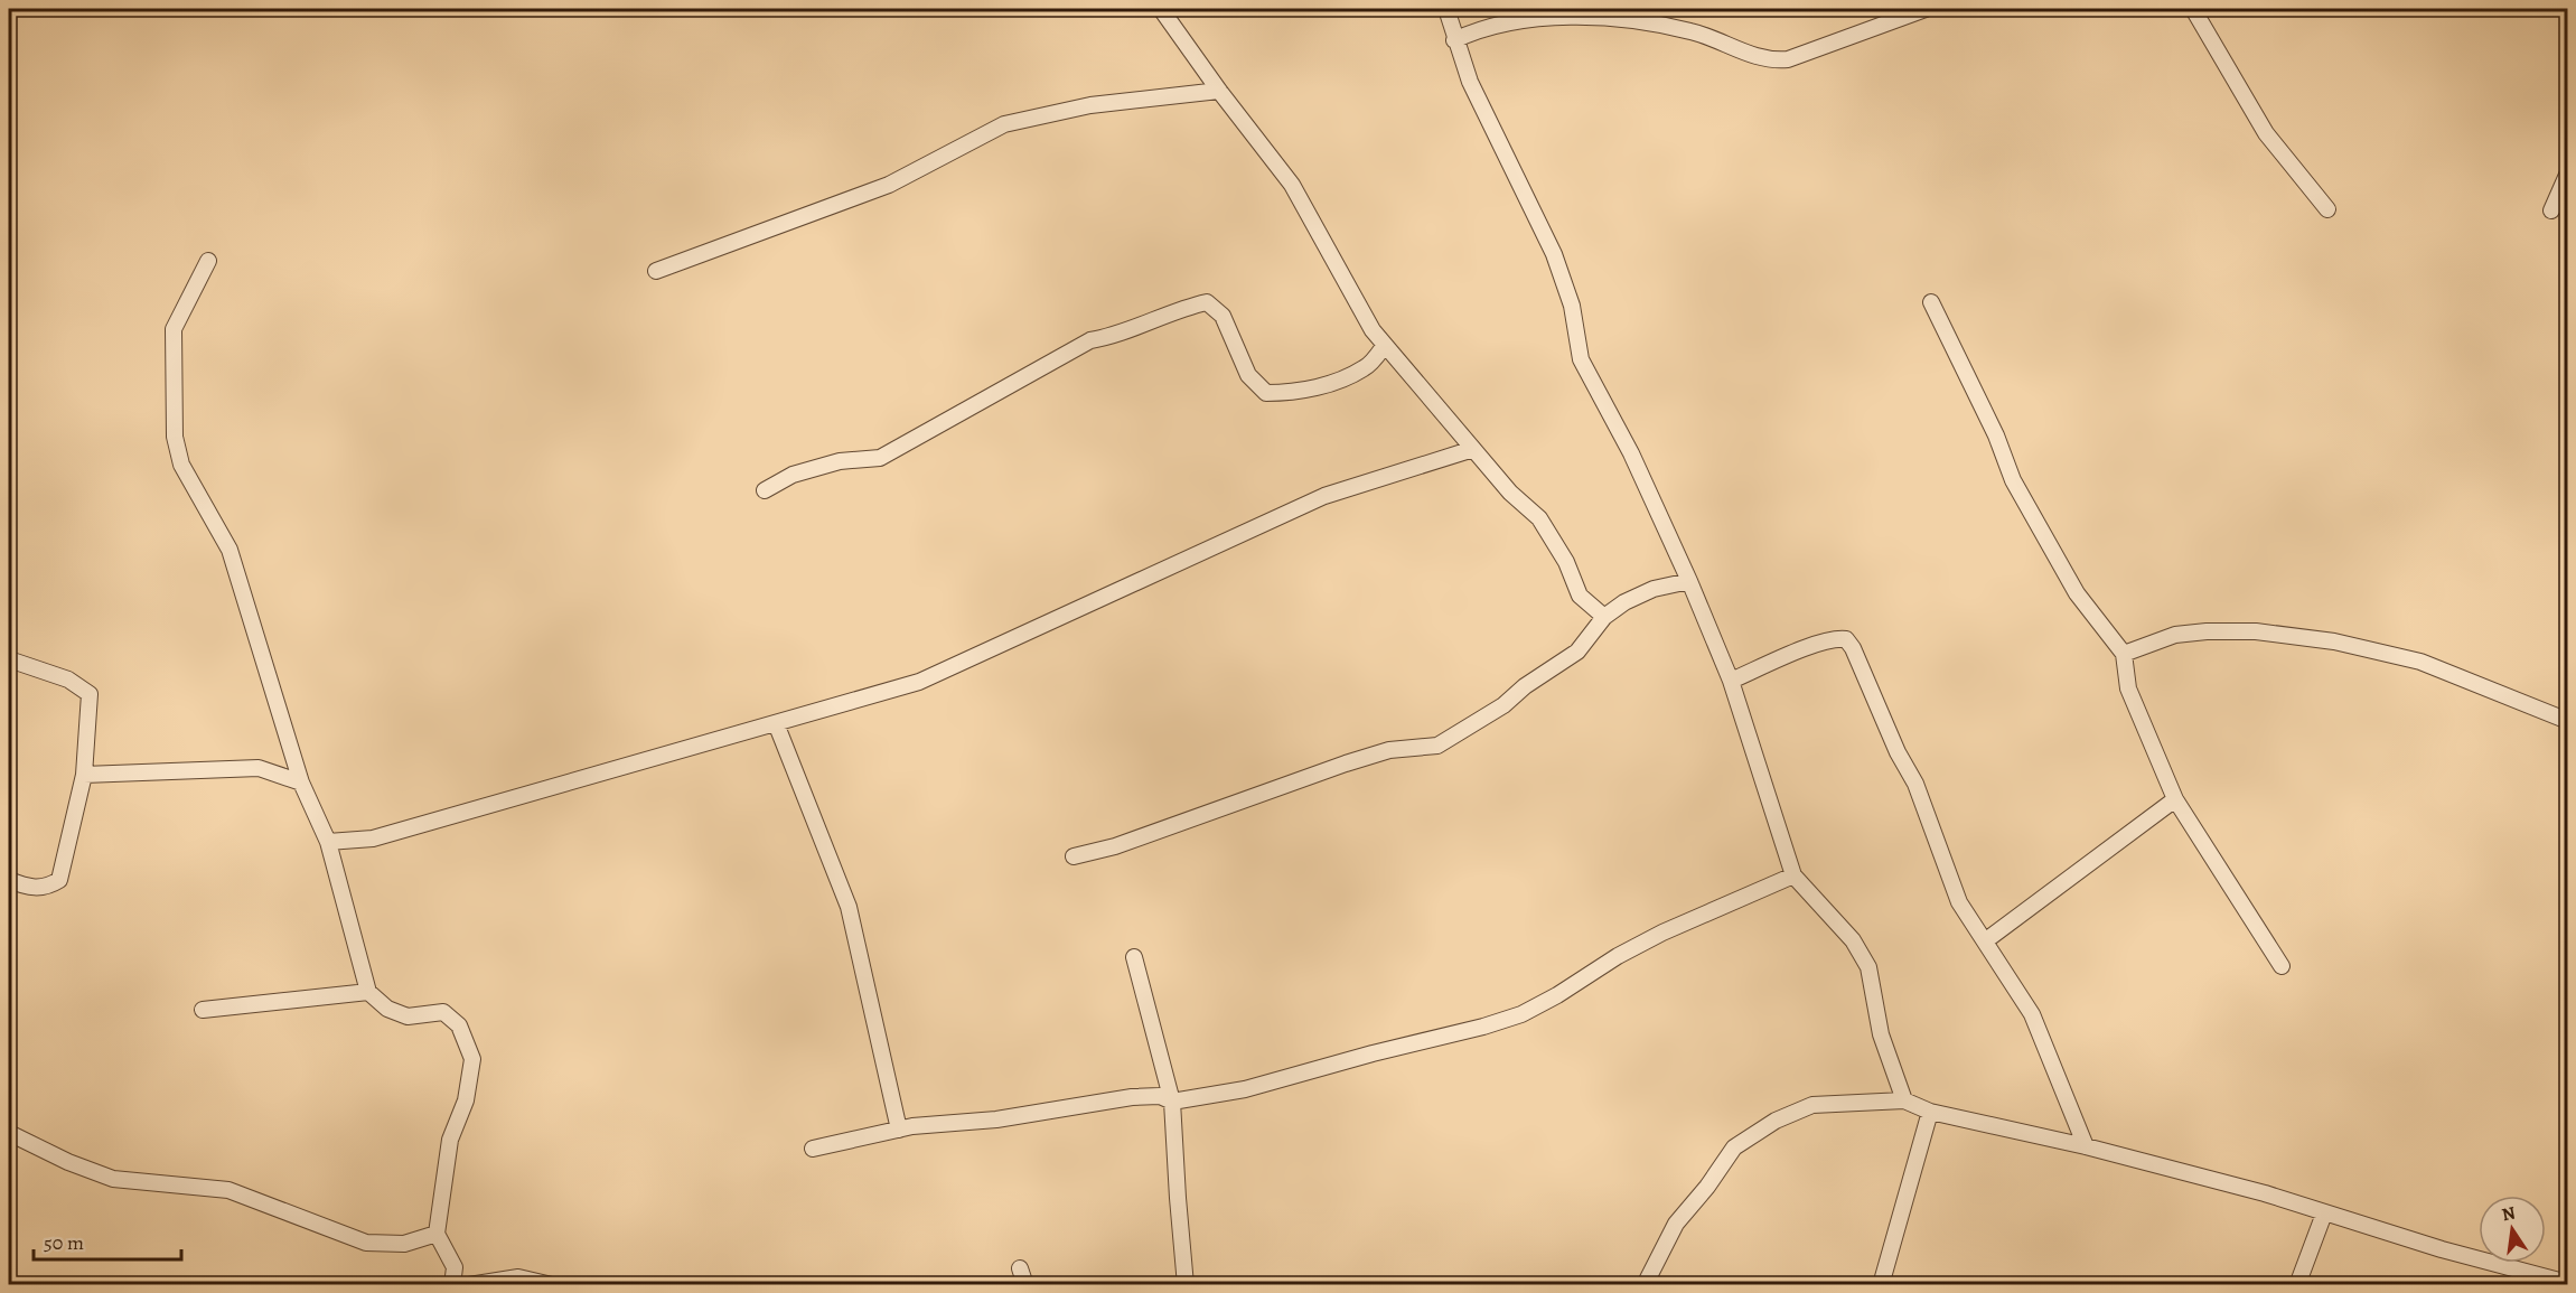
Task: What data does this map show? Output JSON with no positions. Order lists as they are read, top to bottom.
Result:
{
  "scale_bar": "50 m",
  "north": "top"
}
